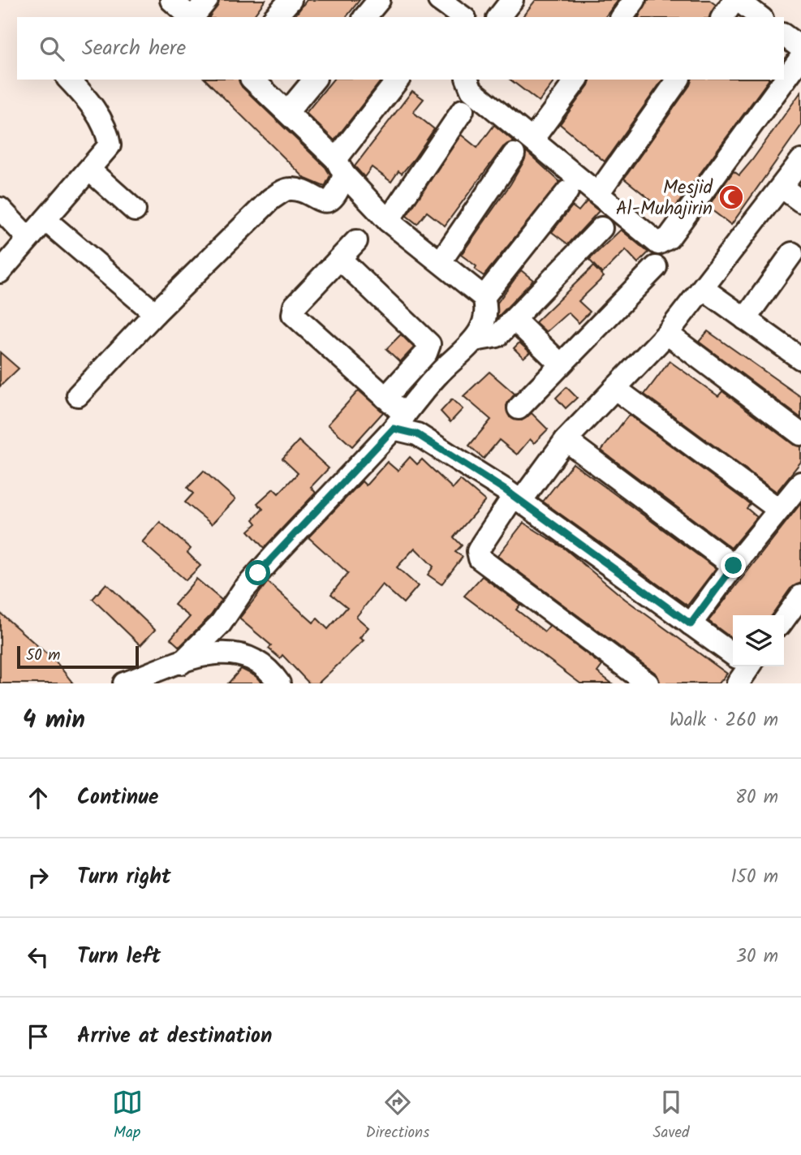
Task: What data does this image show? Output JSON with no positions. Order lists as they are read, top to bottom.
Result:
{
  "places": {
    "mosque": ["Mesjid Al-Muhajirin"]
  },
  "scale_bar": "50 m",
  "page": {
    "search": "Search here",
    "scale": "50 m",
    "heading": ["4 min", "Walk · 260 m"],
    "list": [
      ["Continue", "80 m"],
      ["Turn right", "150 m"],
      ["Turn left", "30 m"],
      "Arrive at destination"
    ],
    "nav": ["Map", "Directions", "Saved"]
  }
}
